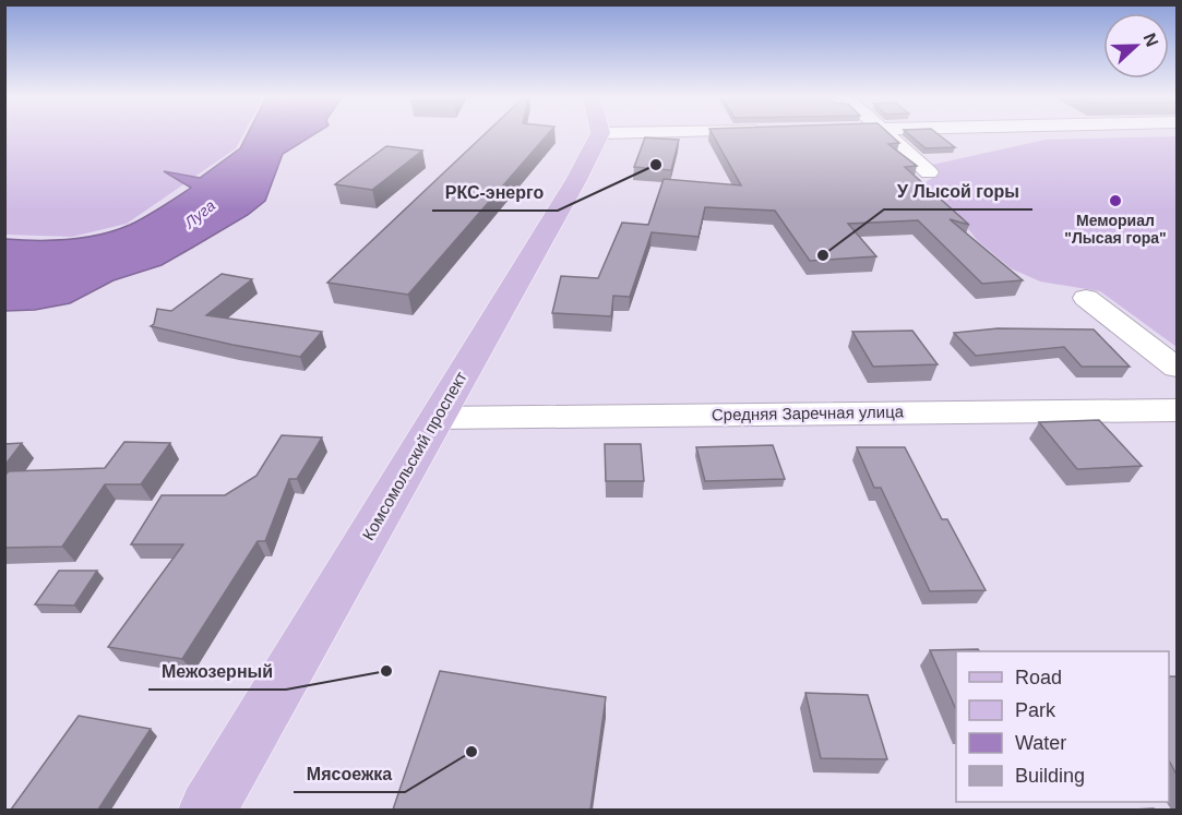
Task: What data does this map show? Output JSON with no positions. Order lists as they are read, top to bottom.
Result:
{
  "streets": {
    "main road": ["Комсомольский проспект"],
    "street": ["Средняя Заречная улица"]
  },
  "crossings": [
    ["Средняя Заречная улица", "Комсомольский проспект"]
  ],
  "water": ["Луга"],
  "places": [
    "РКС-энерго",
    "Мемориал \"Лысая гора\"",
    "У Лысой горы",
    "Межозерный",
    "Мясоежка"
  ],
  "legend": [
    "Road",
    "Park",
    "Water",
    "Building"
  ],
  "north": "right"
}
